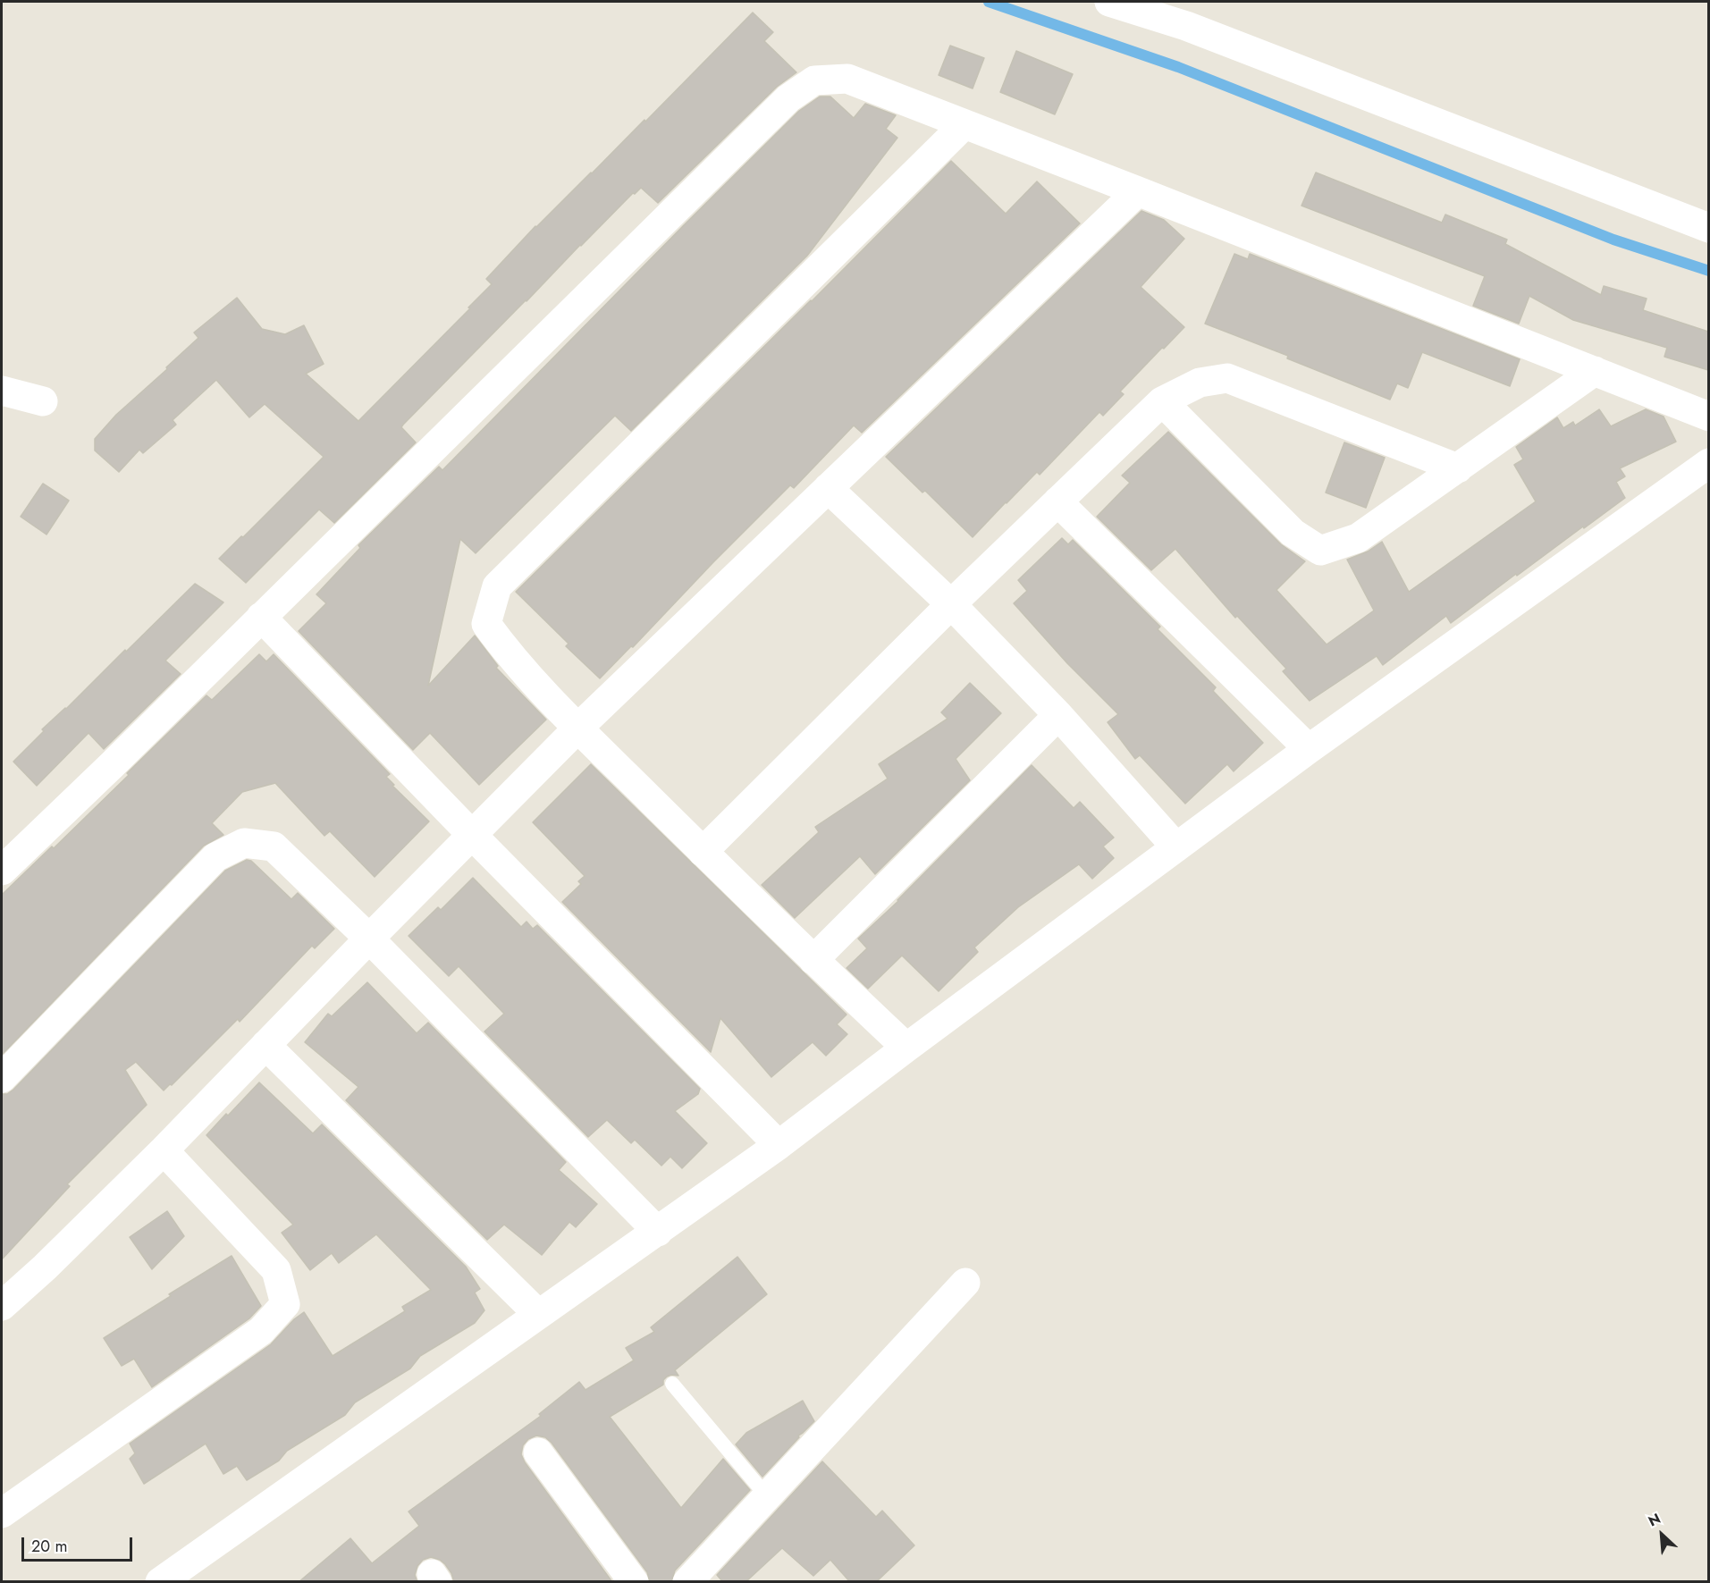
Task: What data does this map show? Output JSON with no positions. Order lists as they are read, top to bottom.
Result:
{
  "scale_bar": "20 m",
  "north": "top left"
}
